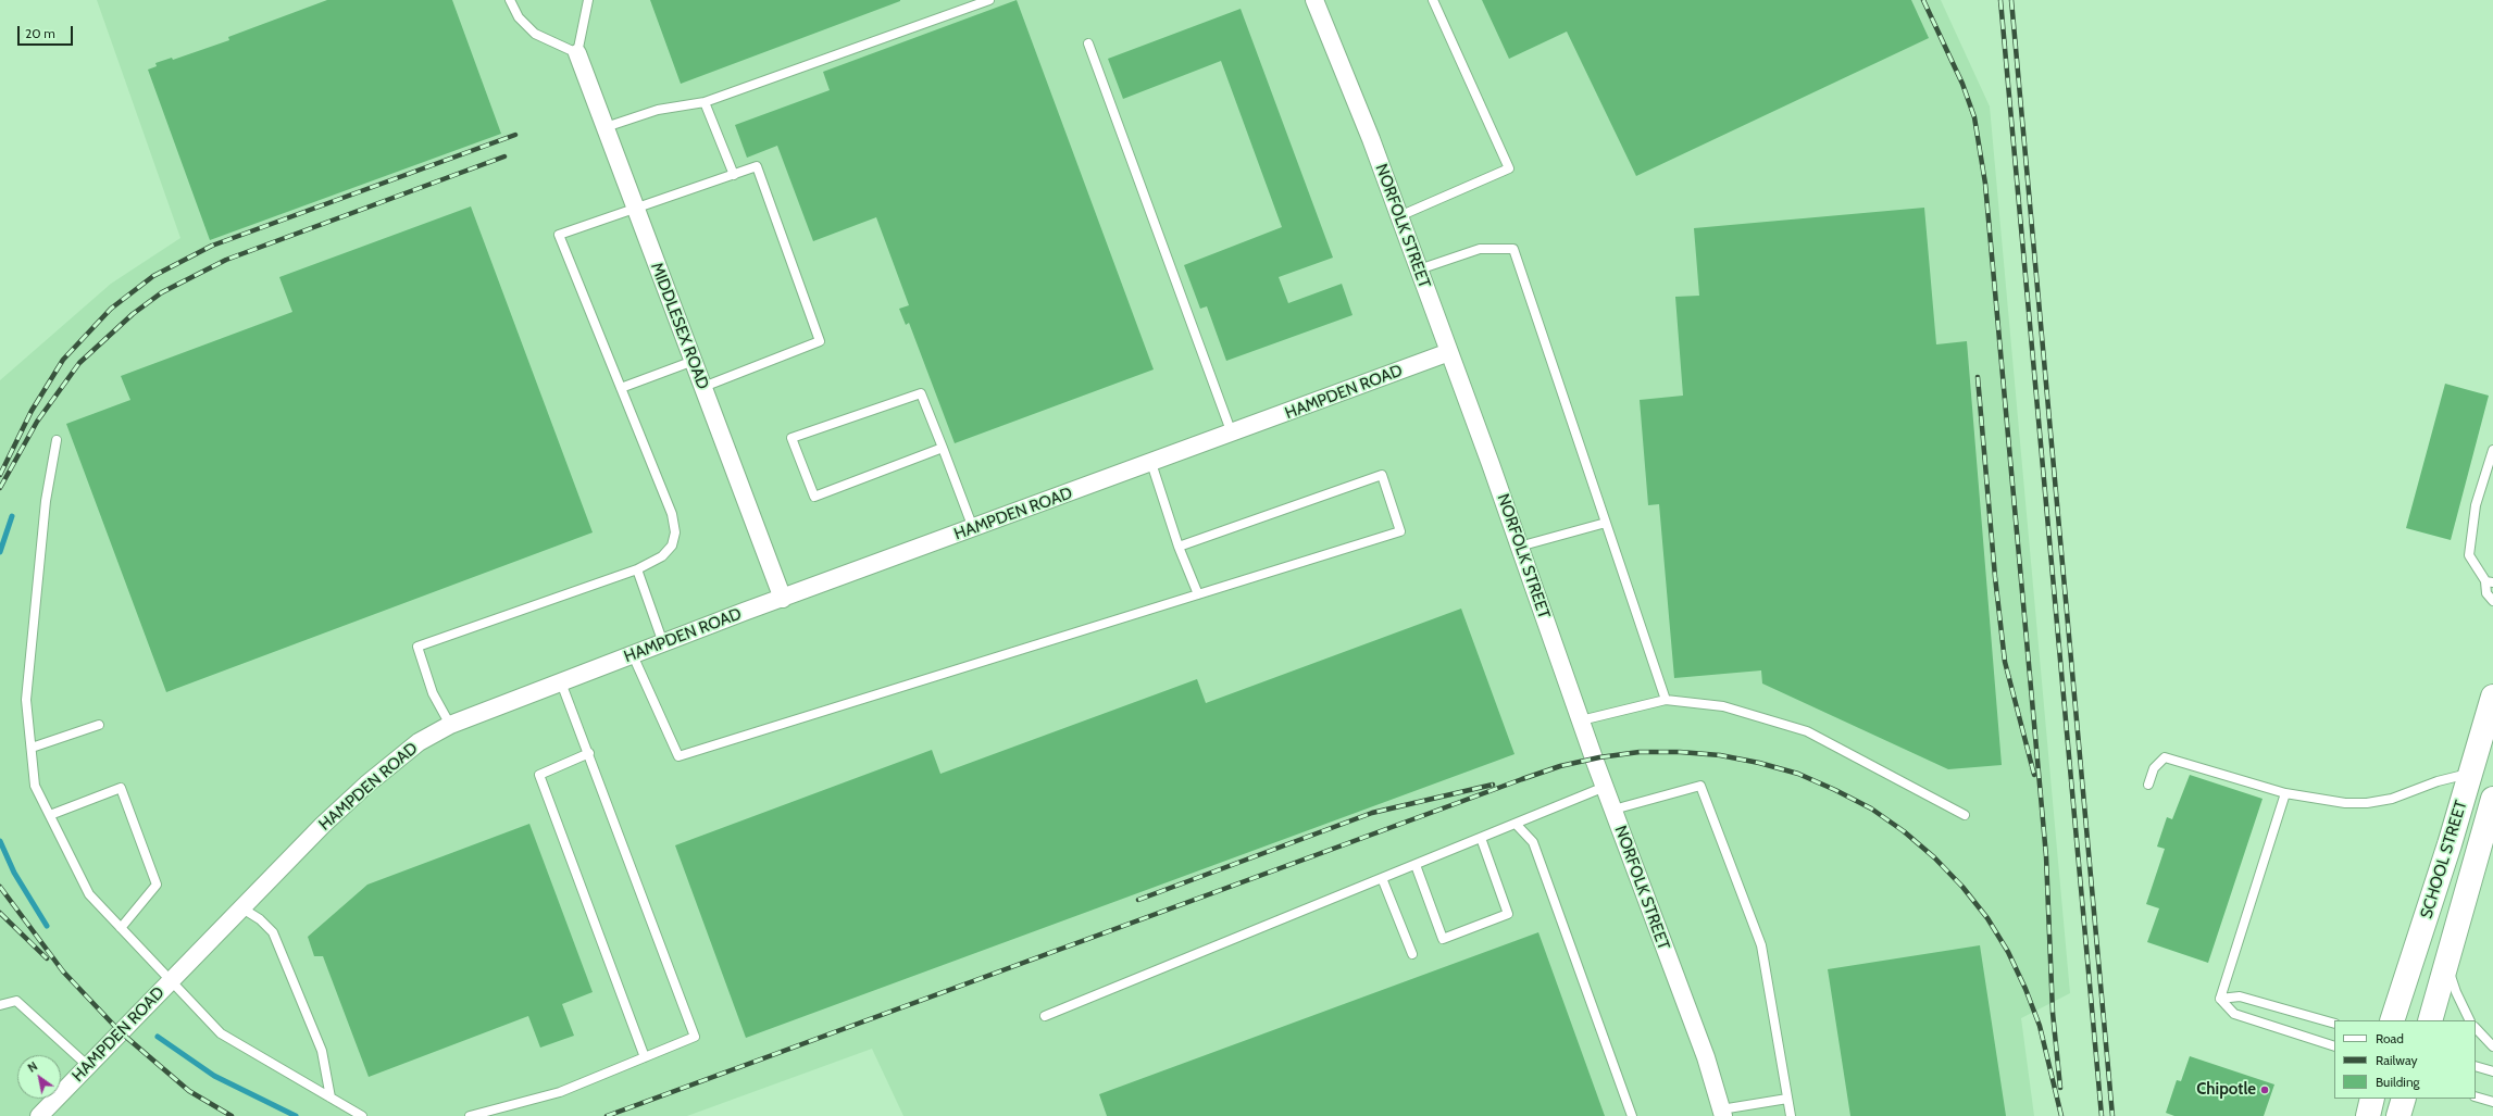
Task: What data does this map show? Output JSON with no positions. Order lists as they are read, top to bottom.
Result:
{
  "streets": {
    "street": [
      "NORFOLK STREET",
      "MIDDLESEX ROAD",
      "HAMPDEN ROAD",
      "SCHOOL STREET"
    ]
  },
  "crossings": [
    ["NORFOLK STREET", "HAMPDEN ROAD"],
    ["MIDDLESEX ROAD", "HAMPDEN ROAD"]
  ],
  "places": ["Chipotle"],
  "legend": ["Road", "Railway", "Building"],
  "scale_bar": "20 m",
  "north": "top left"
}
